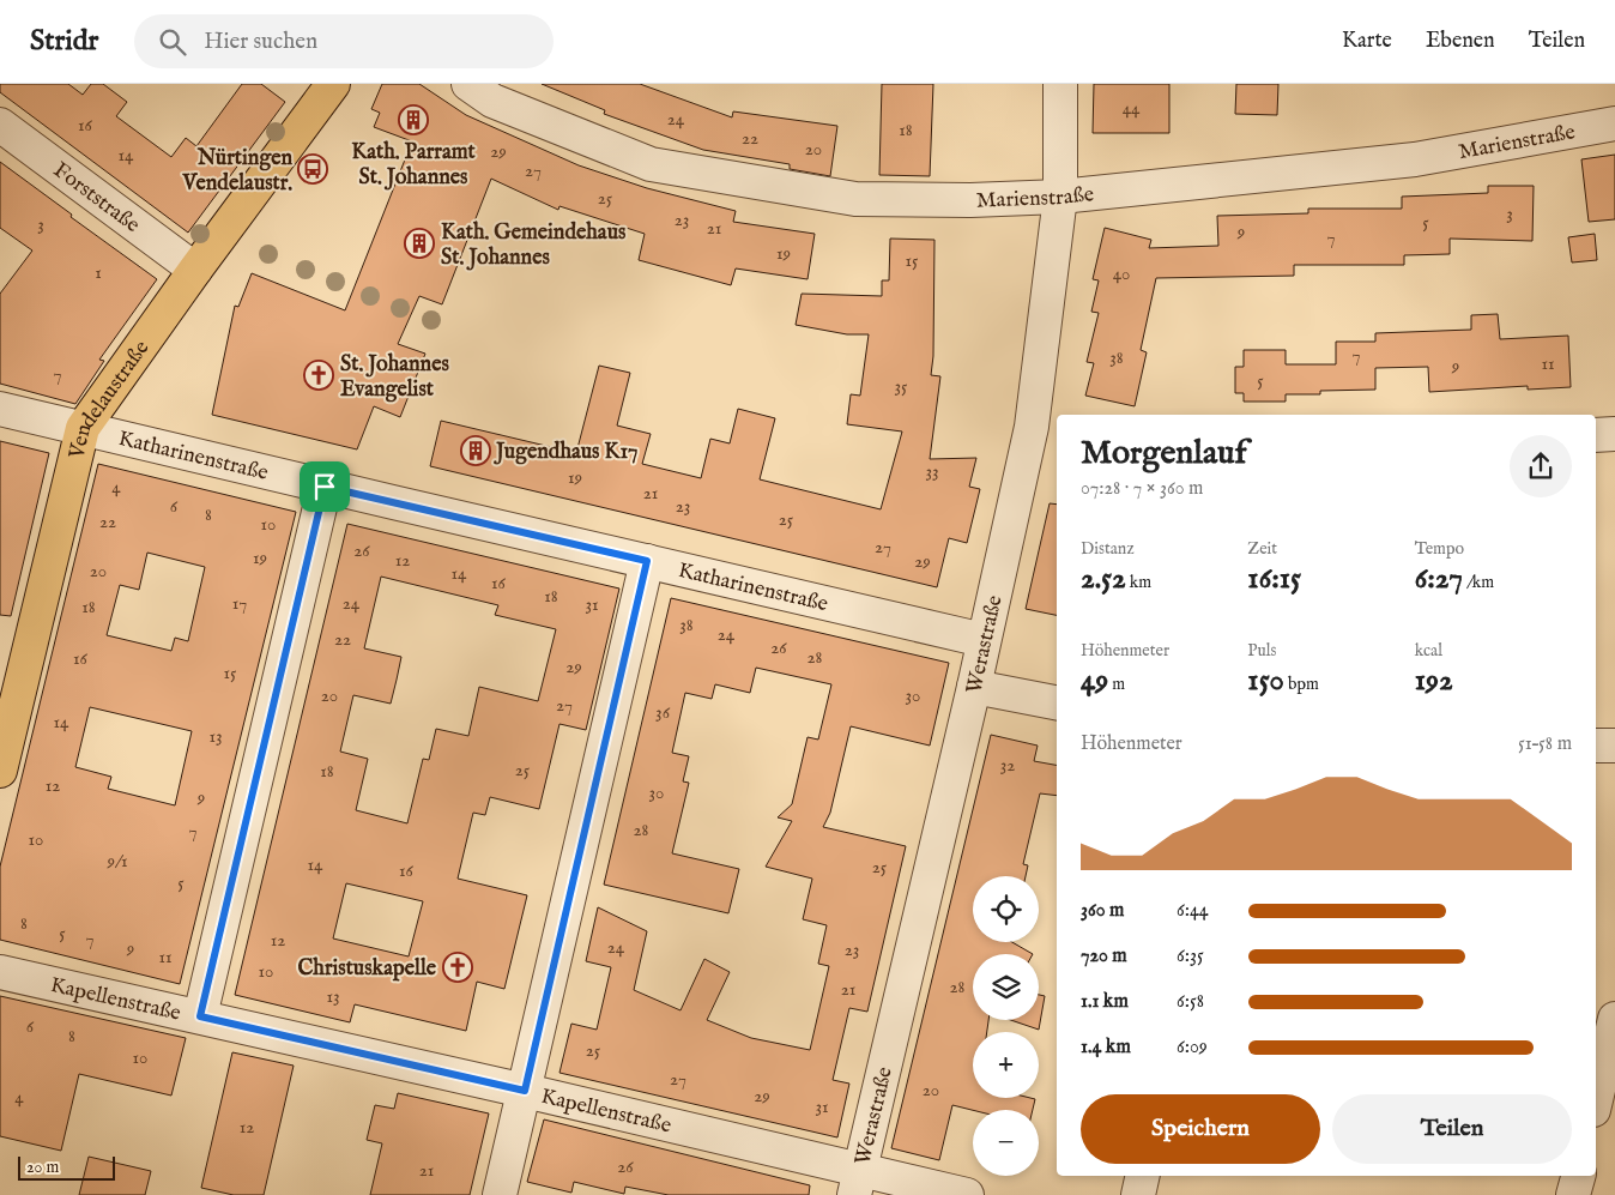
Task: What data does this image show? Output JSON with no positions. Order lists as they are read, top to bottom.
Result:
{
  "streets": {
    "main road": ["Vendelaustraße"],
    "street": [
      "Marienstraße",
      "Forststraße",
      "Katharinenstraße",
      "Werastraße",
      "Kapellenstraße"
    ]
  },
  "crossings": [
    ["Marienstraße", "Werastraße"],
    ["Forststraße", "Vendelaustraße"],
    ["Vendelaustraße", "Katharinenstraße"],
    ["Katharinenstraße", "Werastraße"],
    ["Werastraße", "Kapellenstraße"]
  ],
  "places": {
    "building": ["Kath. Parramt St. Johannes", "Kath. Gemeindehaus St. Johannes", "Jugendhaus K17"],
    "bus stop": ["Nürtingen Vendelaustr."],
    "church": ["St. Johannes Evangelist", "Christuskapelle"]
  },
  "house_numbers": [
    "44",
    "24",
    "16",
    "18",
    "22",
    "20",
    "29",
    "14",
    "27",
    "25",
    "3",
    "23",
    "5",
    "3",
    "21",
    "9",
    "7",
    "19",
    "15",
    "1",
    "40",
    "7",
    "38",
    "11",
    "9",
    "7",
    "5",
    "35",
    "33",
    "19",
    "4",
    "21",
    "6",
    "23",
    "8",
    "25",
    "22",
    "10",
    "27",
    "26",
    "19",
    "12",
    "29",
    "20",
    "14",
    "16",
    "18",
    "17",
    "24",
    "31",
    "18",
    "38",
    "24",
    "22",
    "26",
    "28",
    "16",
    "29",
    "15",
    "20",
    "30",
    "27",
    "36",
    "14",
    "13",
    "32",
    "25",
    "18",
    "12",
    "30",
    "9",
    "28",
    "7",
    "10",
    "9/1",
    "14",
    "25",
    "16",
    "5",
    "8",
    "5",
    "7",
    "12",
    "24",
    "9",
    "23",
    "11",
    "10",
    "28",
    "21",
    "13",
    "6",
    "8",
    "25",
    "10",
    "27",
    "20",
    "29",
    "4",
    "31",
    "12",
    "26",
    "21"
  ],
  "scale_bar": "20 m",
  "page": {
    "header": "Stridr",
    "search": "Hier suchen",
    "nav": ["Karte", "Ebenen", "Teilen"],
    "heading": ["Morgenlauf", "07:28 · 7 × 360 m"],
    "stats": [
      ["Distanz", "2.52 km"],
      ["Zeit", "16:15"],
      ["Tempo", "6:27 /km"],
      ["Höhenmeter", "49 m"],
      ["Puls", "150 bpm"],
      ["kcal", "192"]
    ],
    "chart": ["Höhenmeter", "51–58 m"],
    "map_buttons": ["+", "−"],
    "list": [
      {
        "name": "360 m",
        "note": "6:44"
      },
      {
        "name": "720 m",
        "note": "6:35"
      },
      {
        "name": "1.1 km",
        "note": "6:58"
      },
      {
        "name": "1.4 km",
        "note": "6:09"
      }
    ],
    "buttons": ["Speichern", "Teilen"],
    "scale": "20 m"
  }
}
